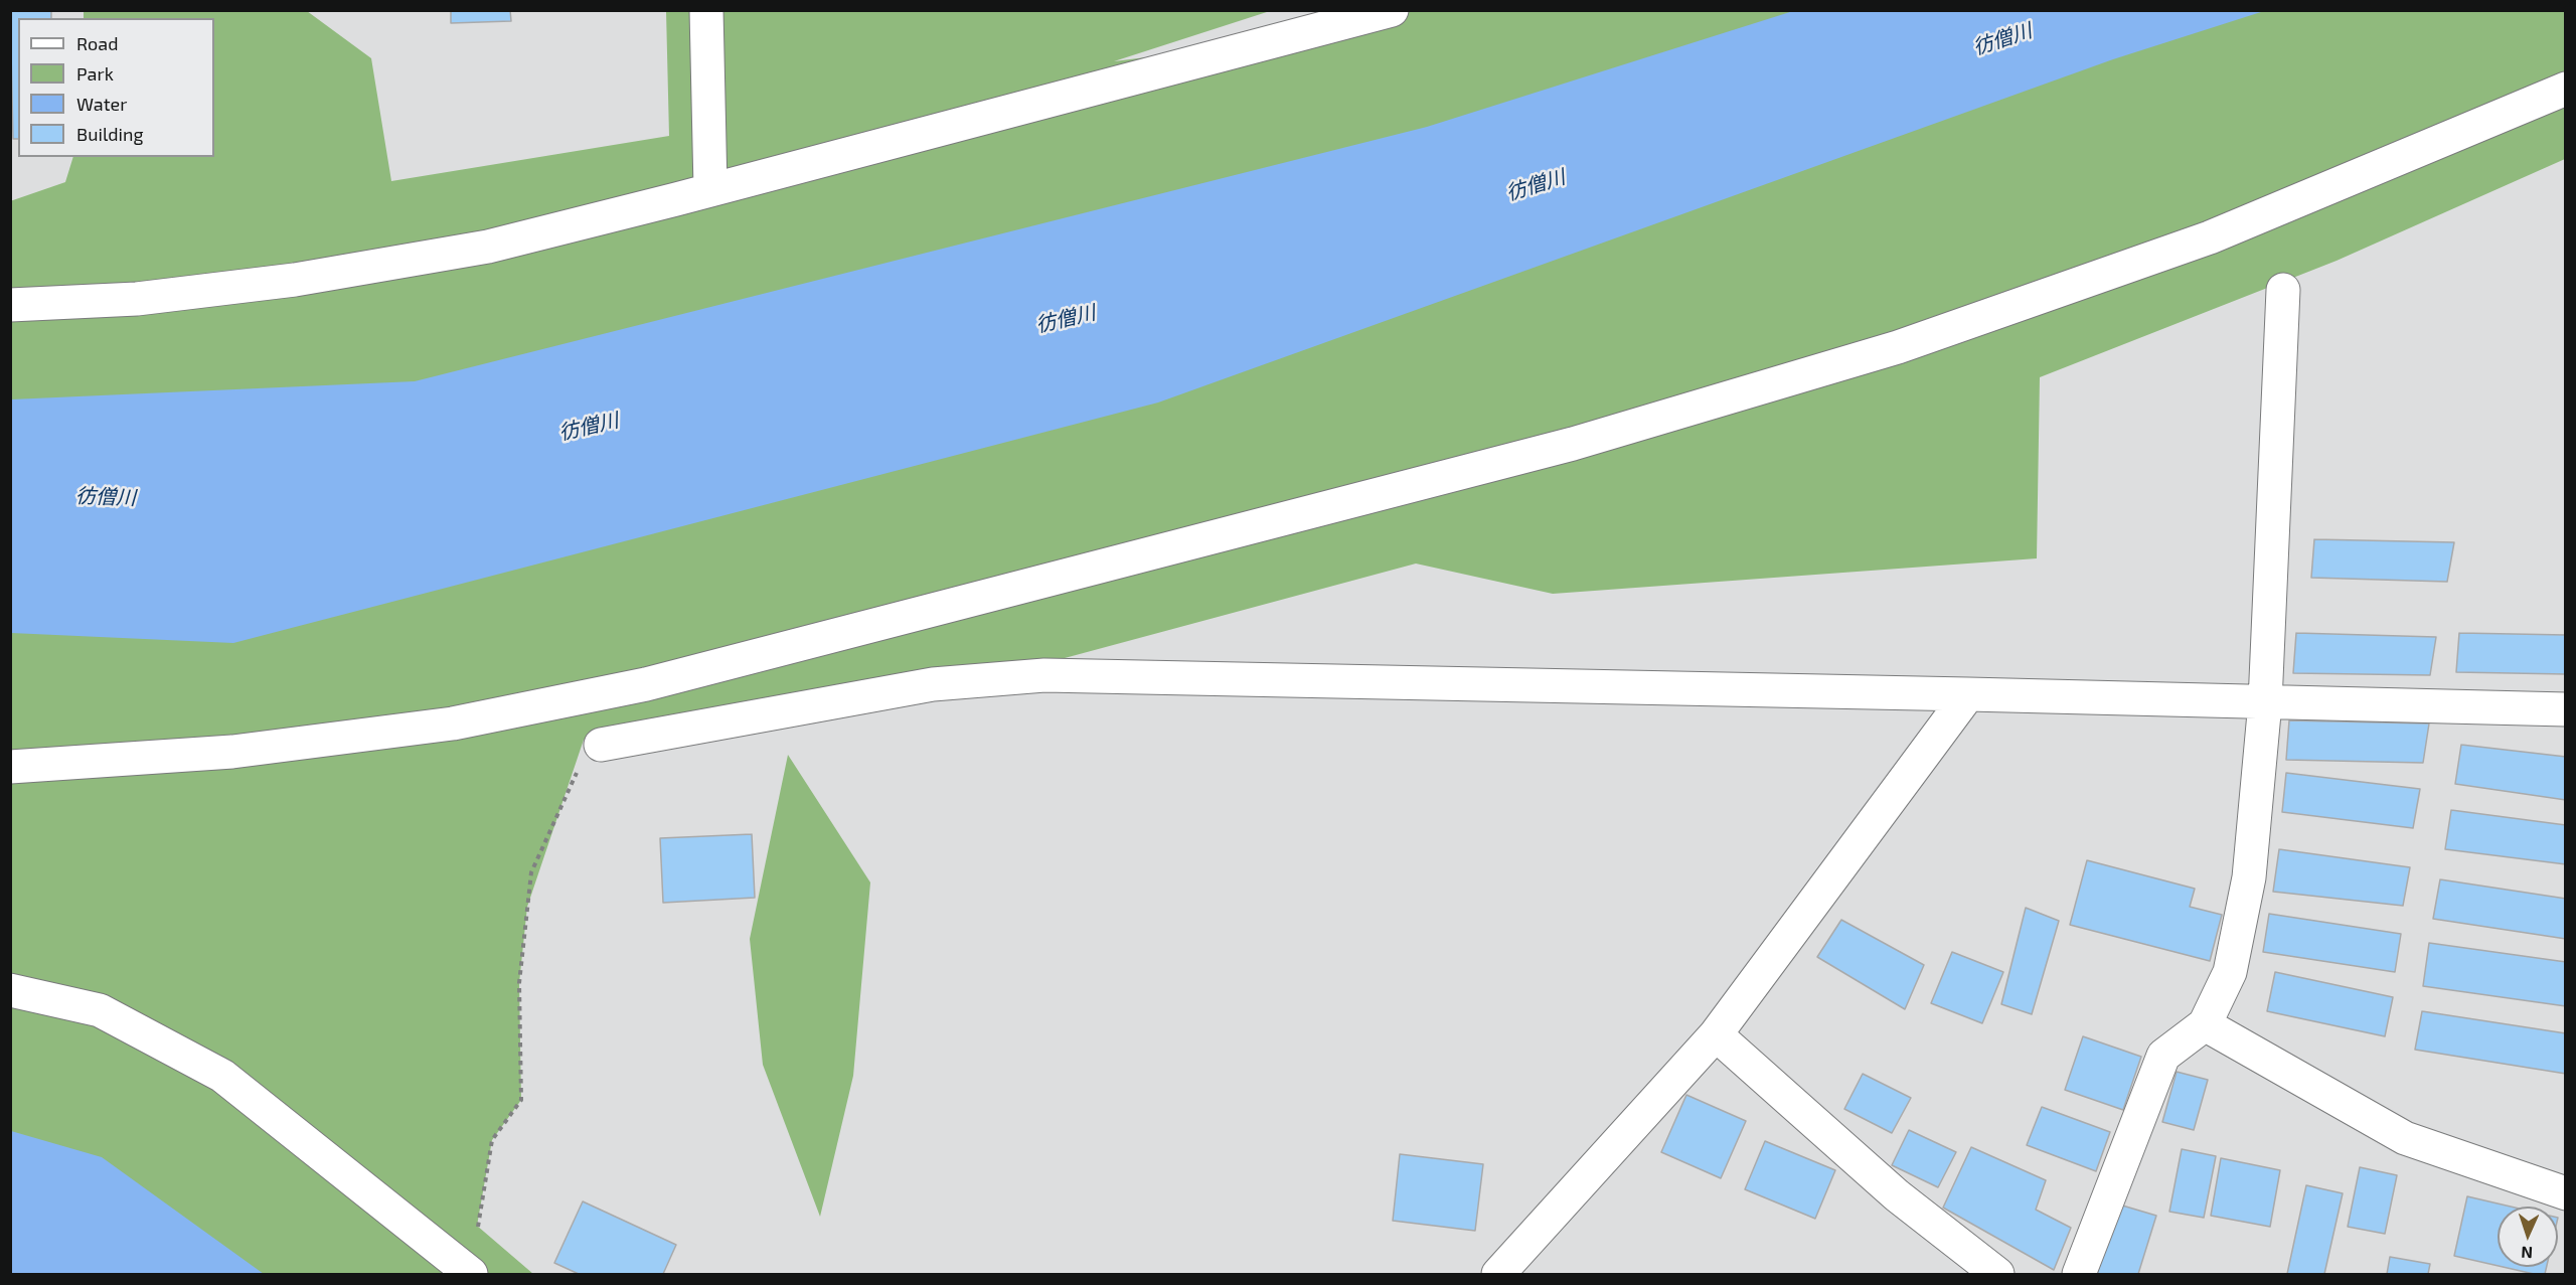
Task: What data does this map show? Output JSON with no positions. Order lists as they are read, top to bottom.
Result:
{
  "water": ["彷僧川"],
  "legend": [
    "Road",
    "Park",
    "Water",
    "Building"
  ],
  "north": "bottom"
}
